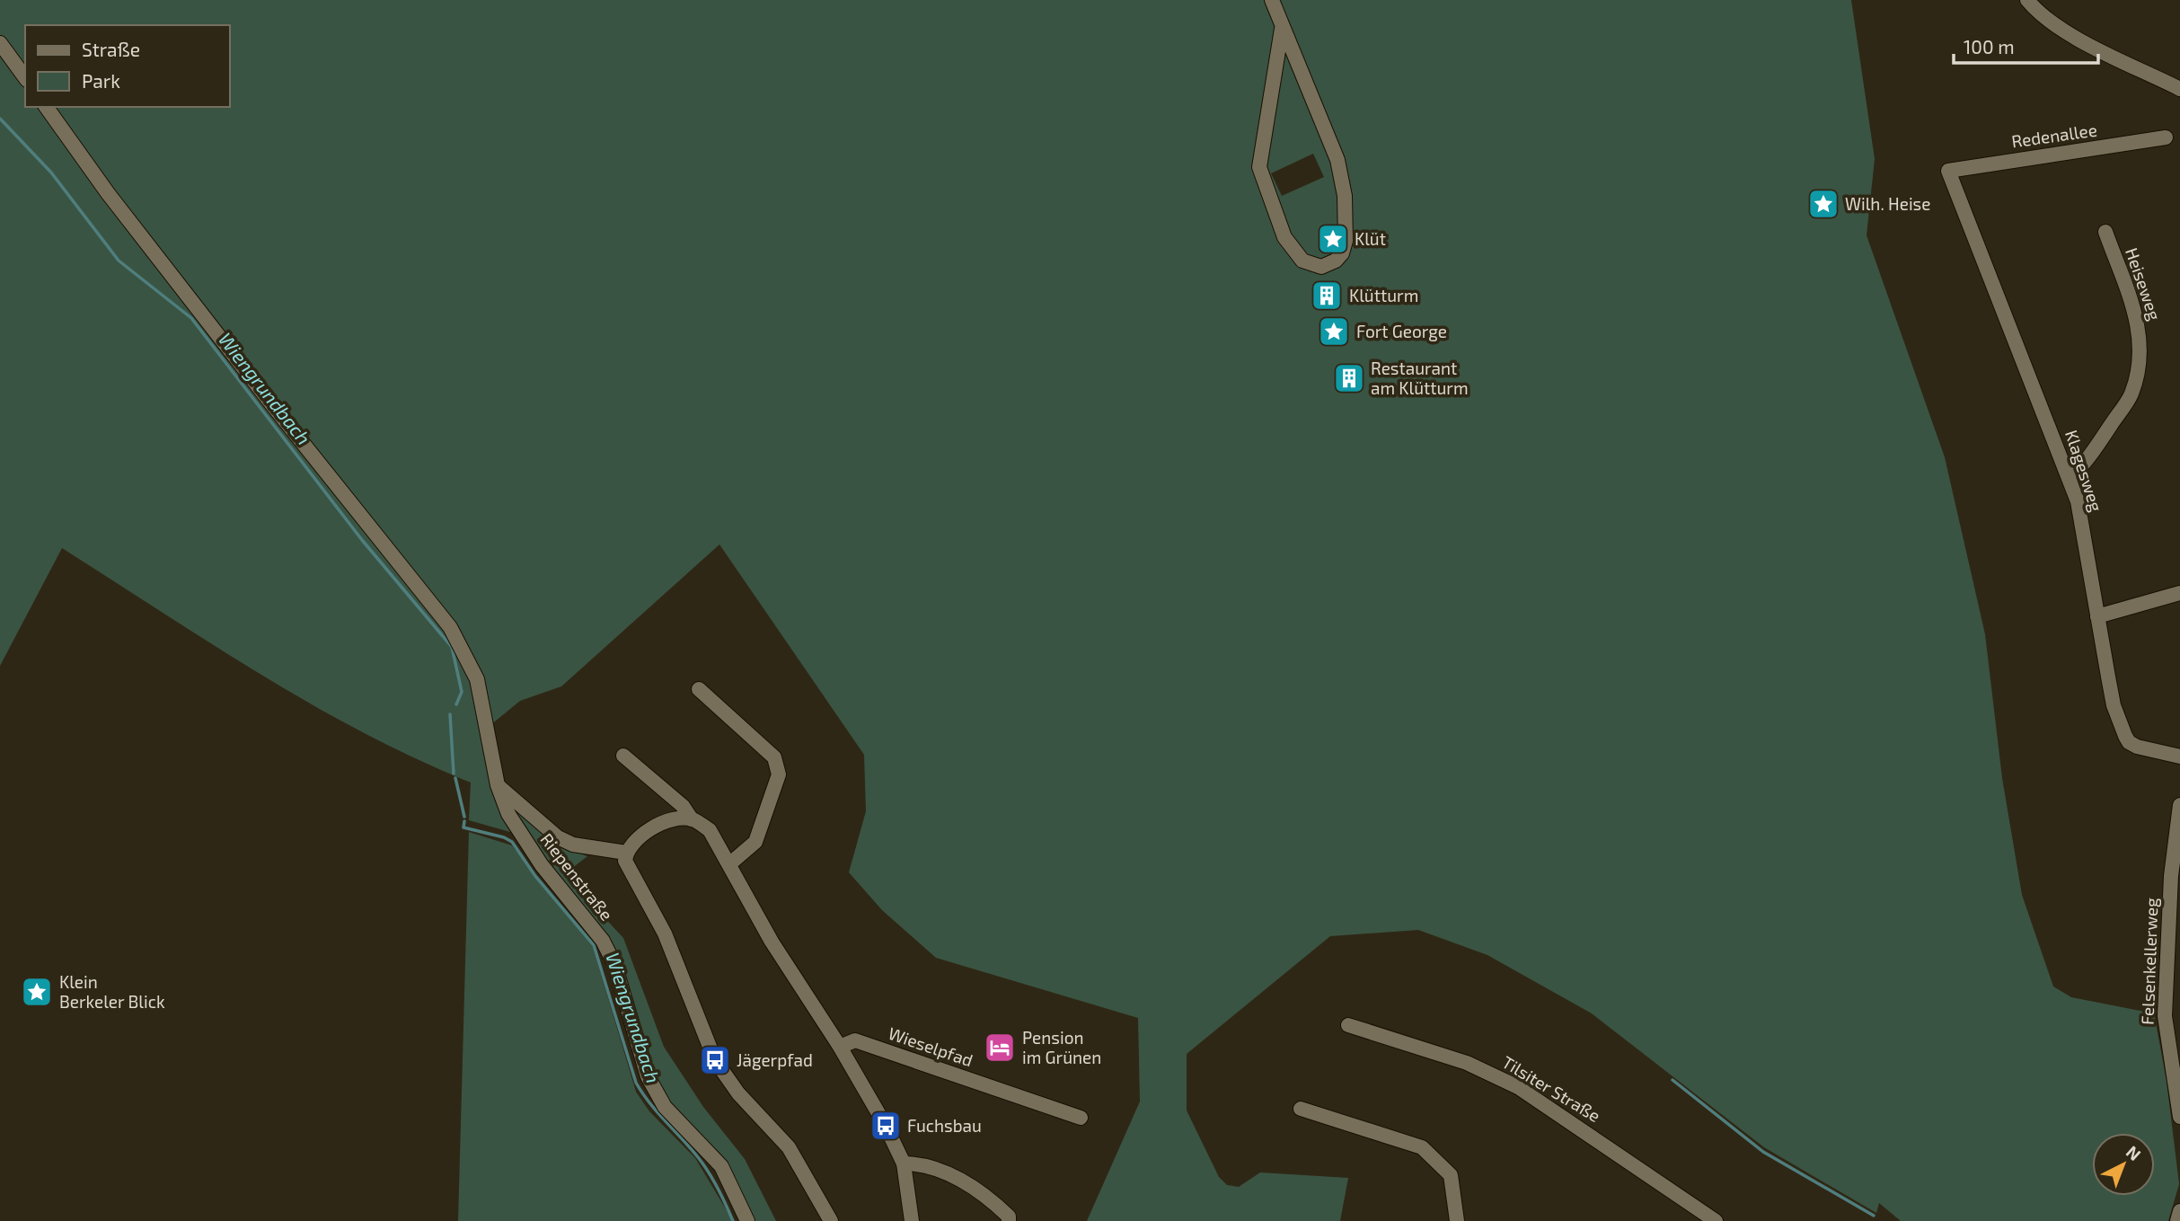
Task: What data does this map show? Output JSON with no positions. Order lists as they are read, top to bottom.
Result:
{
  "streets": {
    "street": [
      "Redenallee",
      "Heiseweg",
      "Klagesweg",
      "Riepenstraße",
      "Felsenkellerweg",
      "Wieselpfad",
      "Tilsiter Straße"
    ]
  },
  "crossings": [
    ["Redenallee", "Klagesweg"],
    ["Heiseweg", "Klagesweg"]
  ],
  "water": ["Wiengrundbach"],
  "places": {
    "place": [
      "Wilh. Heise",
      "Klüt",
      "Fort George",
      "Klein Berkeler Blick"
    ],
    "building": ["Klütturm", "Restaurant am Klütturm"],
    "hotel": ["Pension im Grünen"],
    "bus stop": ["Jägerpfad", "Fuchsbau"]
  },
  "legend": ["Straße", "Park"],
  "scale_bar": "100 m",
  "north": "top right"
}
